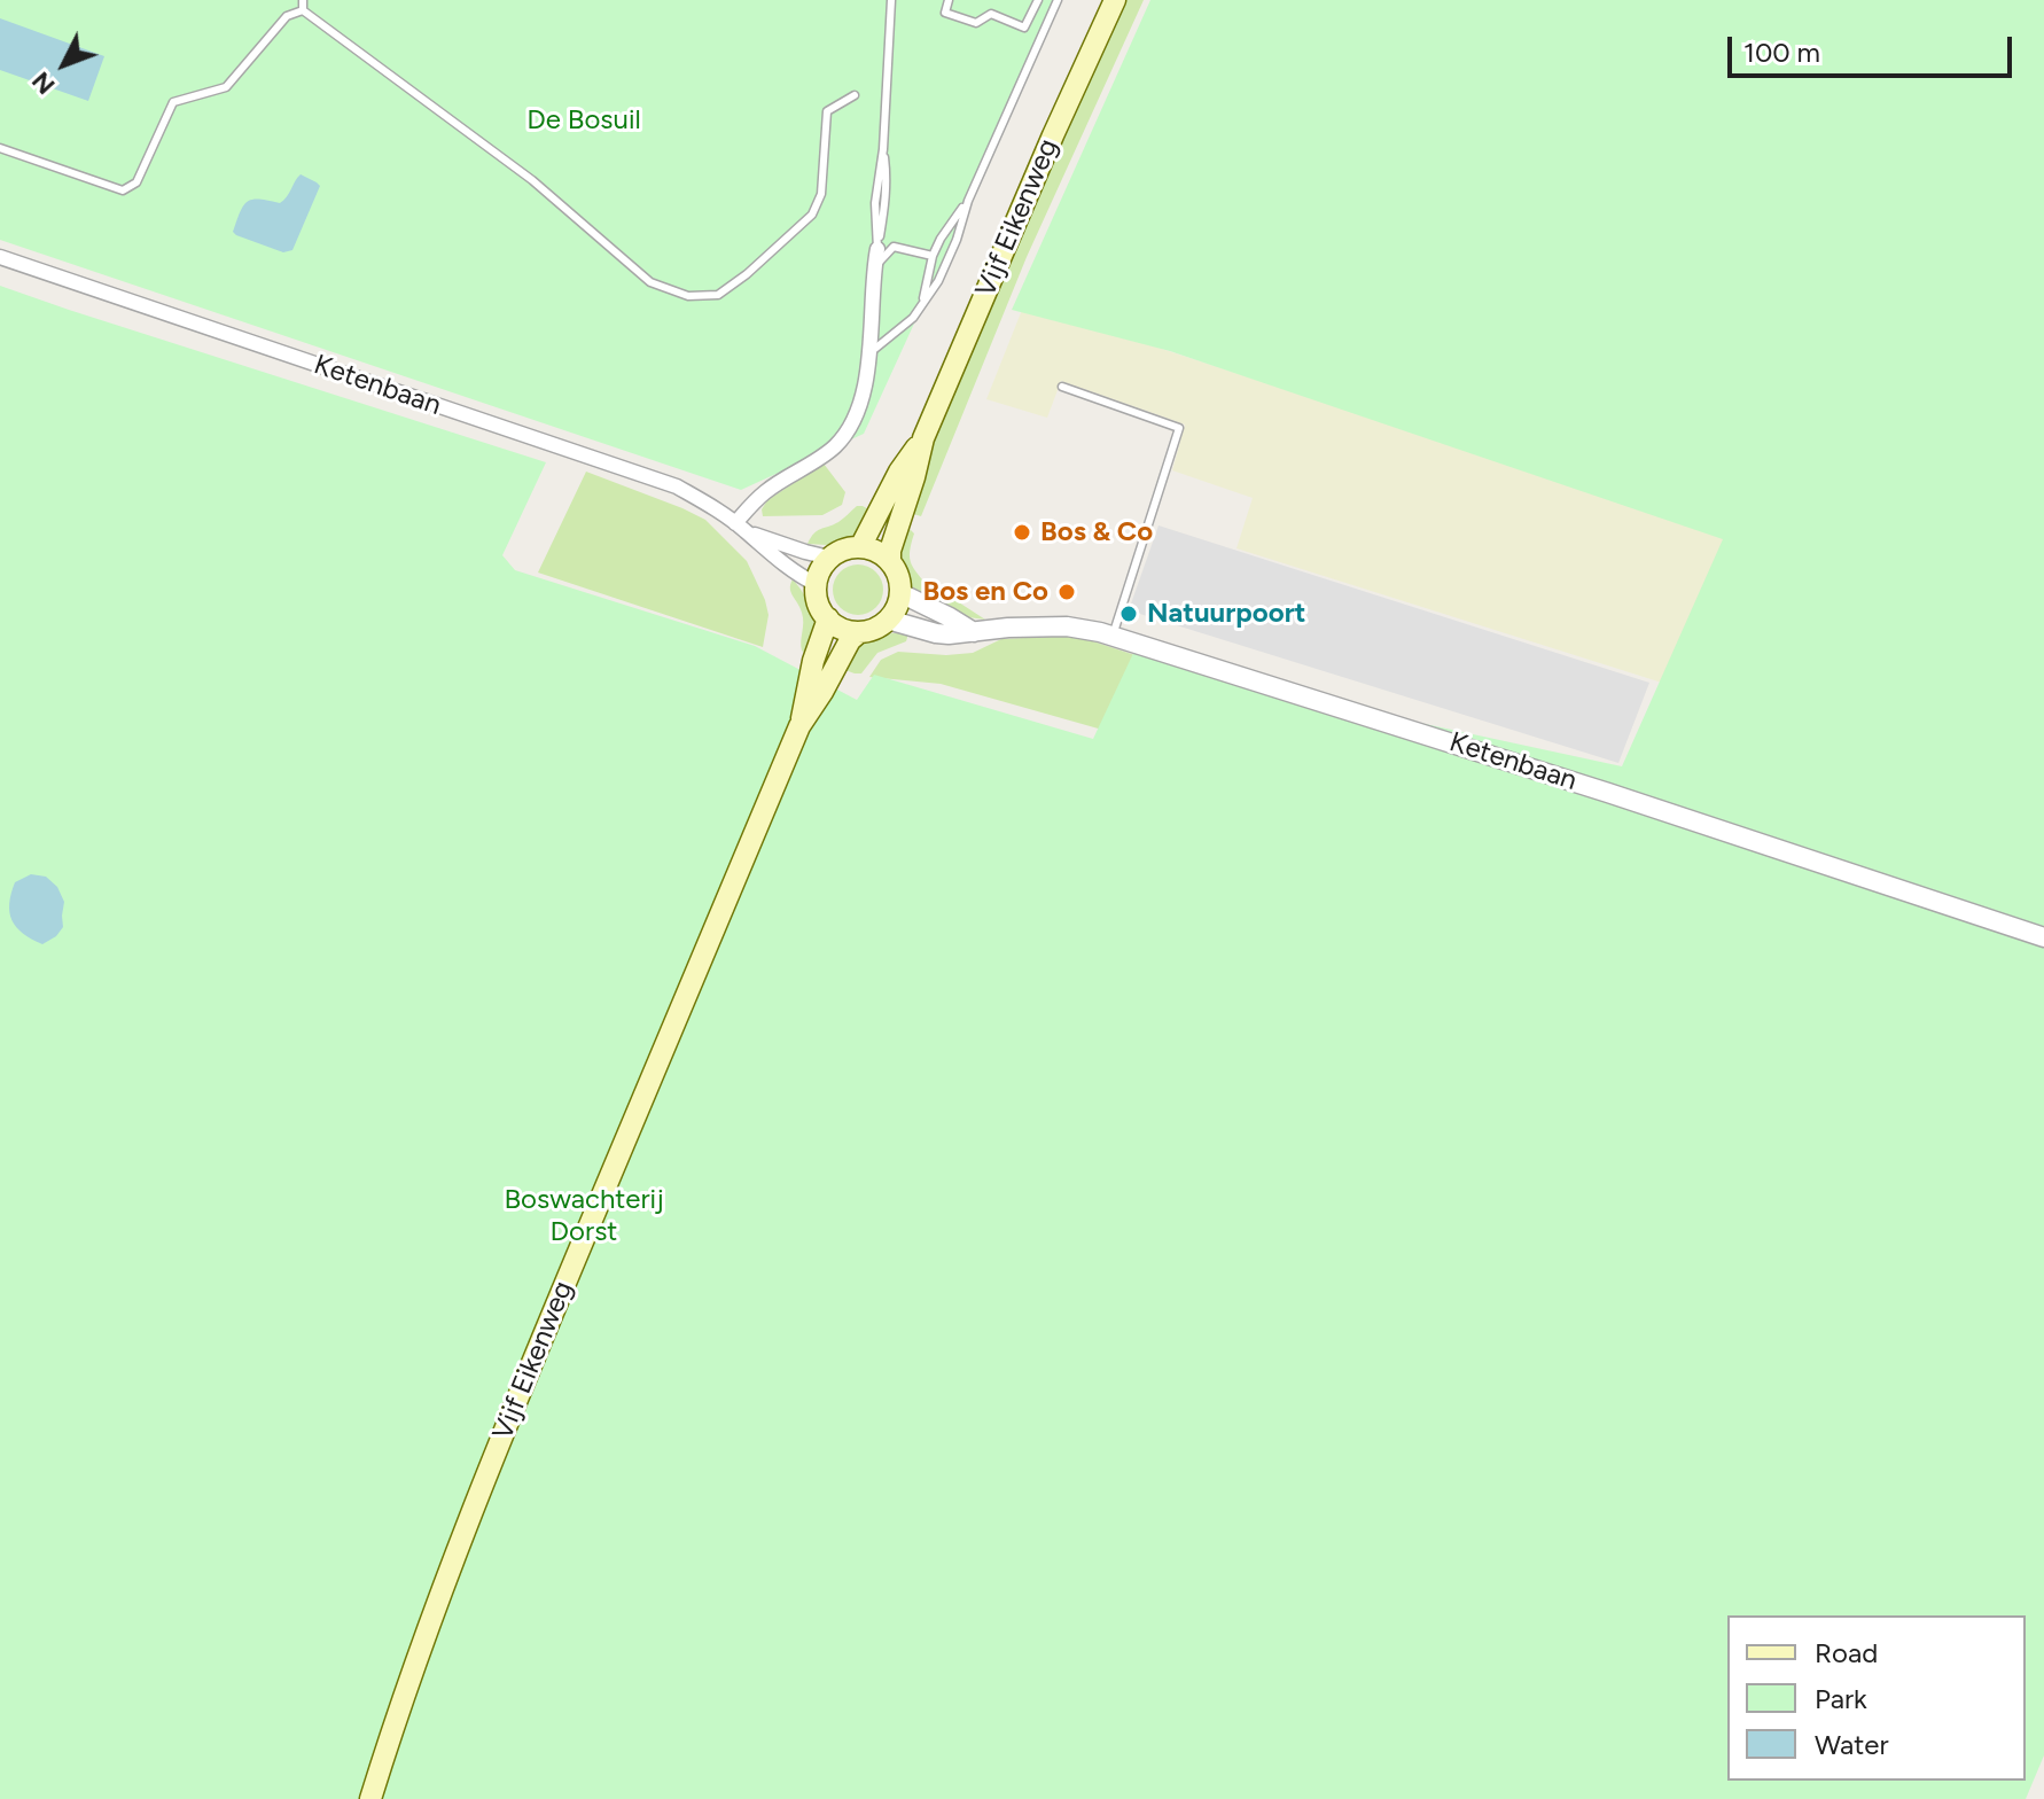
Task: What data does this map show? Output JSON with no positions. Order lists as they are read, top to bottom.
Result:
{
  "streets": {
    "main road": ["Vijf Eikenweg"],
    "street": ["Ketenbaan"]
  },
  "crossings": [
    ["Vijf Eikenweg", "Ketenbaan"]
  ],
  "parks": ["De Bosuil", "Boswachterij Dorst"],
  "places": ["Bos & Co", "Bos en Co", "Natuurpoort"],
  "legend": ["Road", "Park", "Water"],
  "scale_bar": "100 m",
  "north": "bottom left"
}
